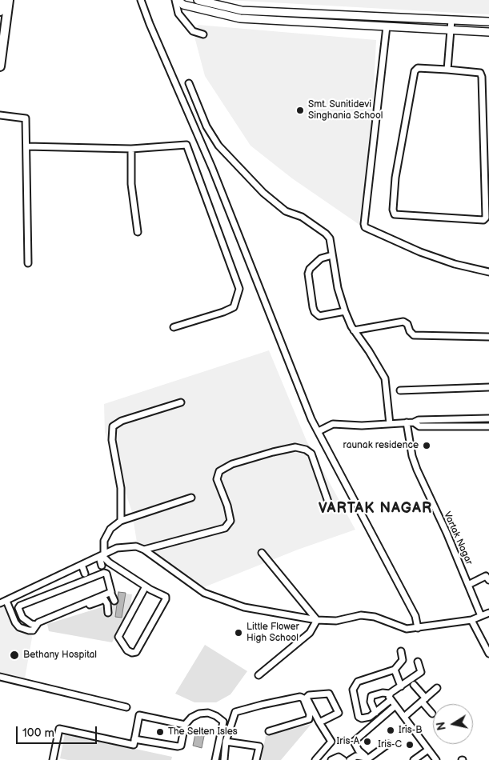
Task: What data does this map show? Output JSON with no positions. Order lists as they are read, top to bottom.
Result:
{
  "streets": {
    "street": ["Vartak Nagar"]
  },
  "districts": ["VARTAK NAGAR"],
  "places": [
    "Smt. Sunitidevi Singhania School",
    "raunak residence",
    "Little Flower High School",
    "Bethany Hospital",
    "Iris-B",
    "The Selten Isles",
    "Iris-A",
    "Iris-C"
  ],
  "scale_bar": "100 m",
  "north": "left"
}
